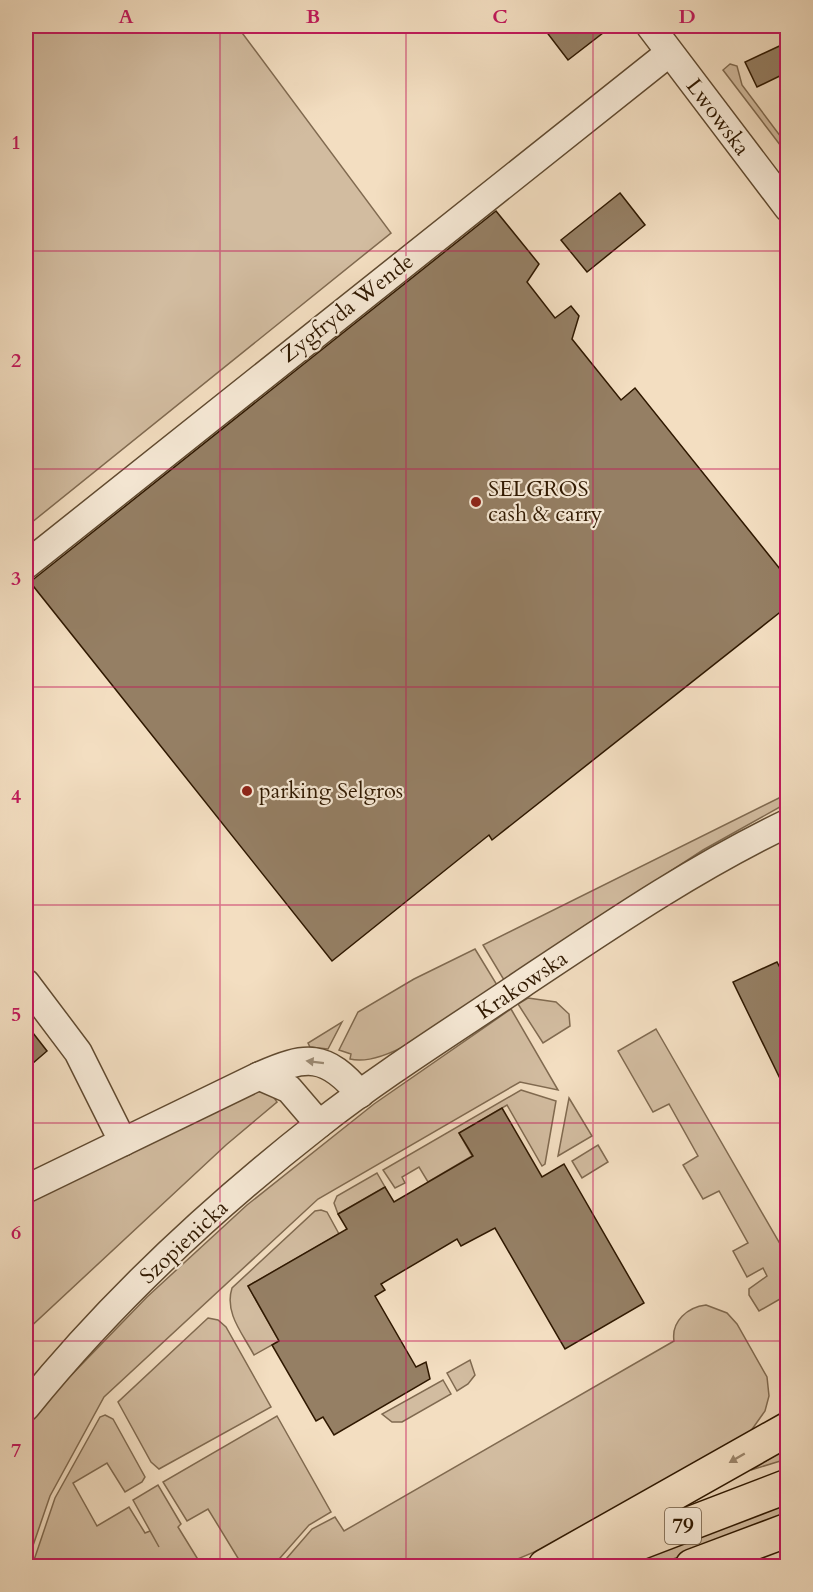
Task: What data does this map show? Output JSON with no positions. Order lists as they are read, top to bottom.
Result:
{
  "streets": {
    "main road": ["79"],
    "street": [
      "Lwowska",
      "Zygfryda Wende",
      "Krakowska",
      "Szopienicka"
    ]
  },
  "crossings": [
    ["Lwowska", "Zygfryda Wende"],
    ["Krakowska", "Szopienicka"]
  ],
  "places": ["SELGROS cash & carry", "parking Selgros"],
  "grid": {
    "columns": [
      "A",
      "B",
      "C",
      "D"
    ],
    "rows": [
      "1",
      "2",
      "3",
      "4",
      "5",
      "6",
      "7"
    ]
  }
}
